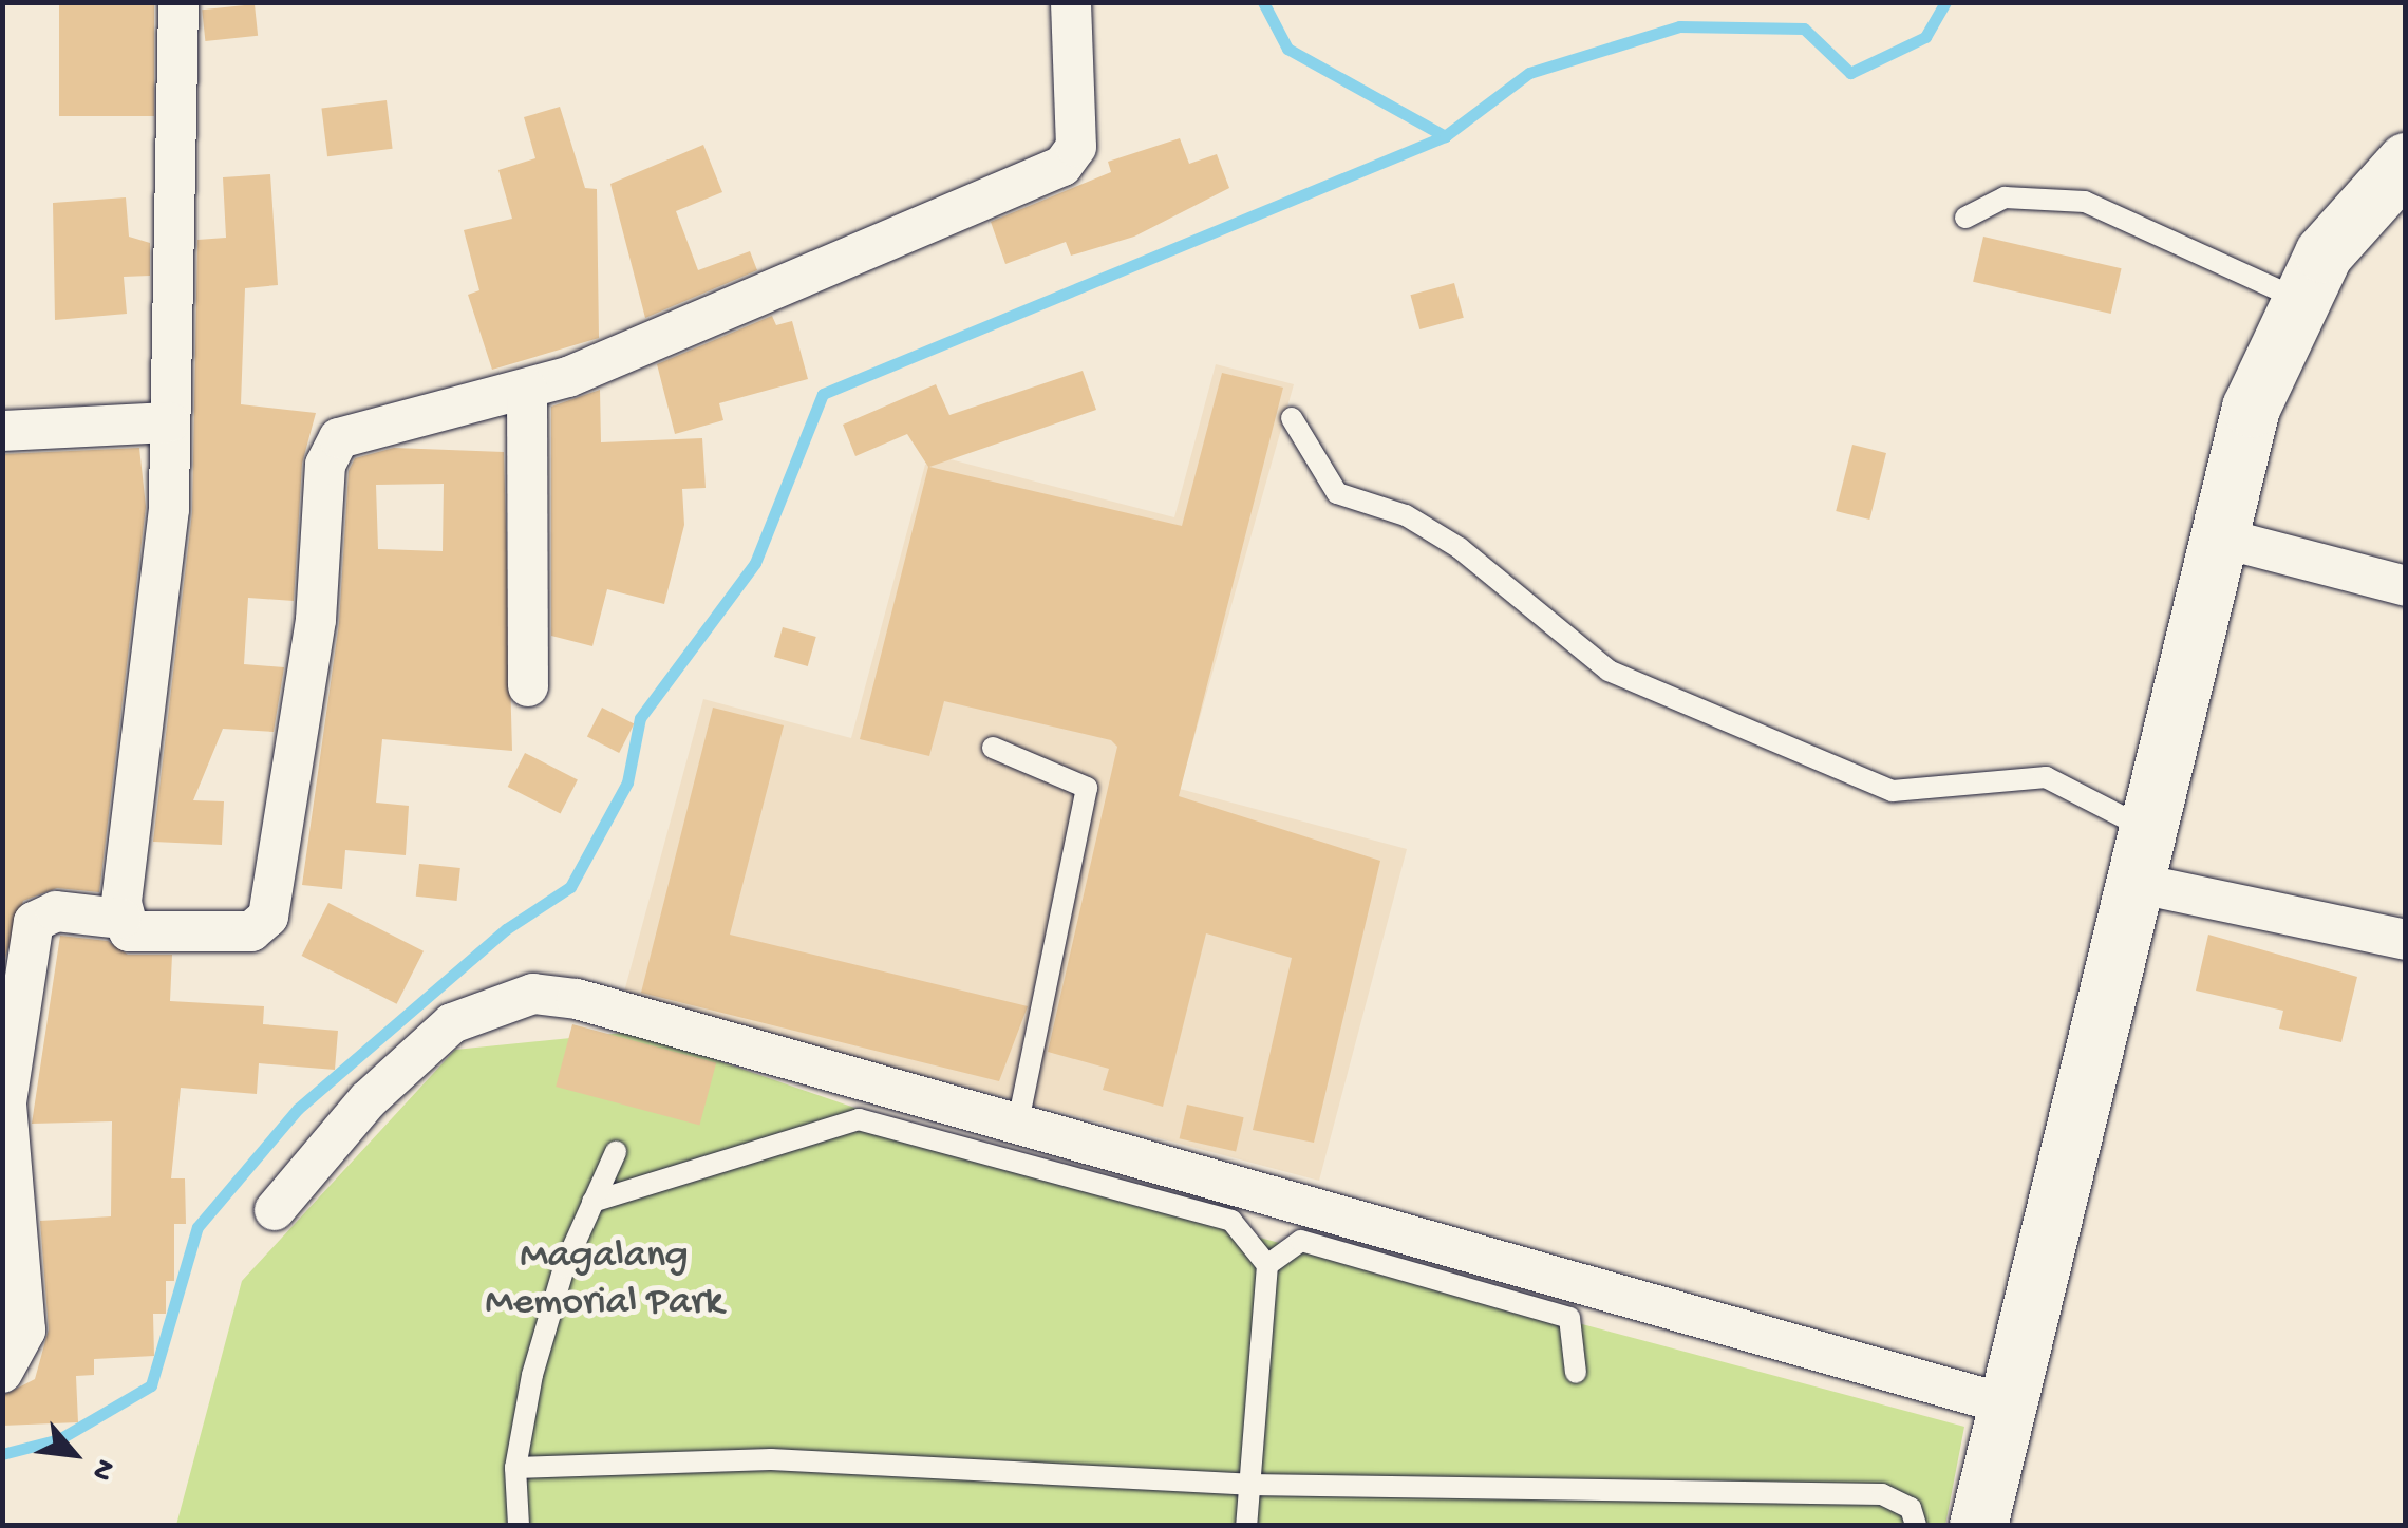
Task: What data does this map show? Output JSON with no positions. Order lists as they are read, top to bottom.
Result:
{
  "parks": ["Magalang Memorial Park"],
  "north": "bottom right"
}
